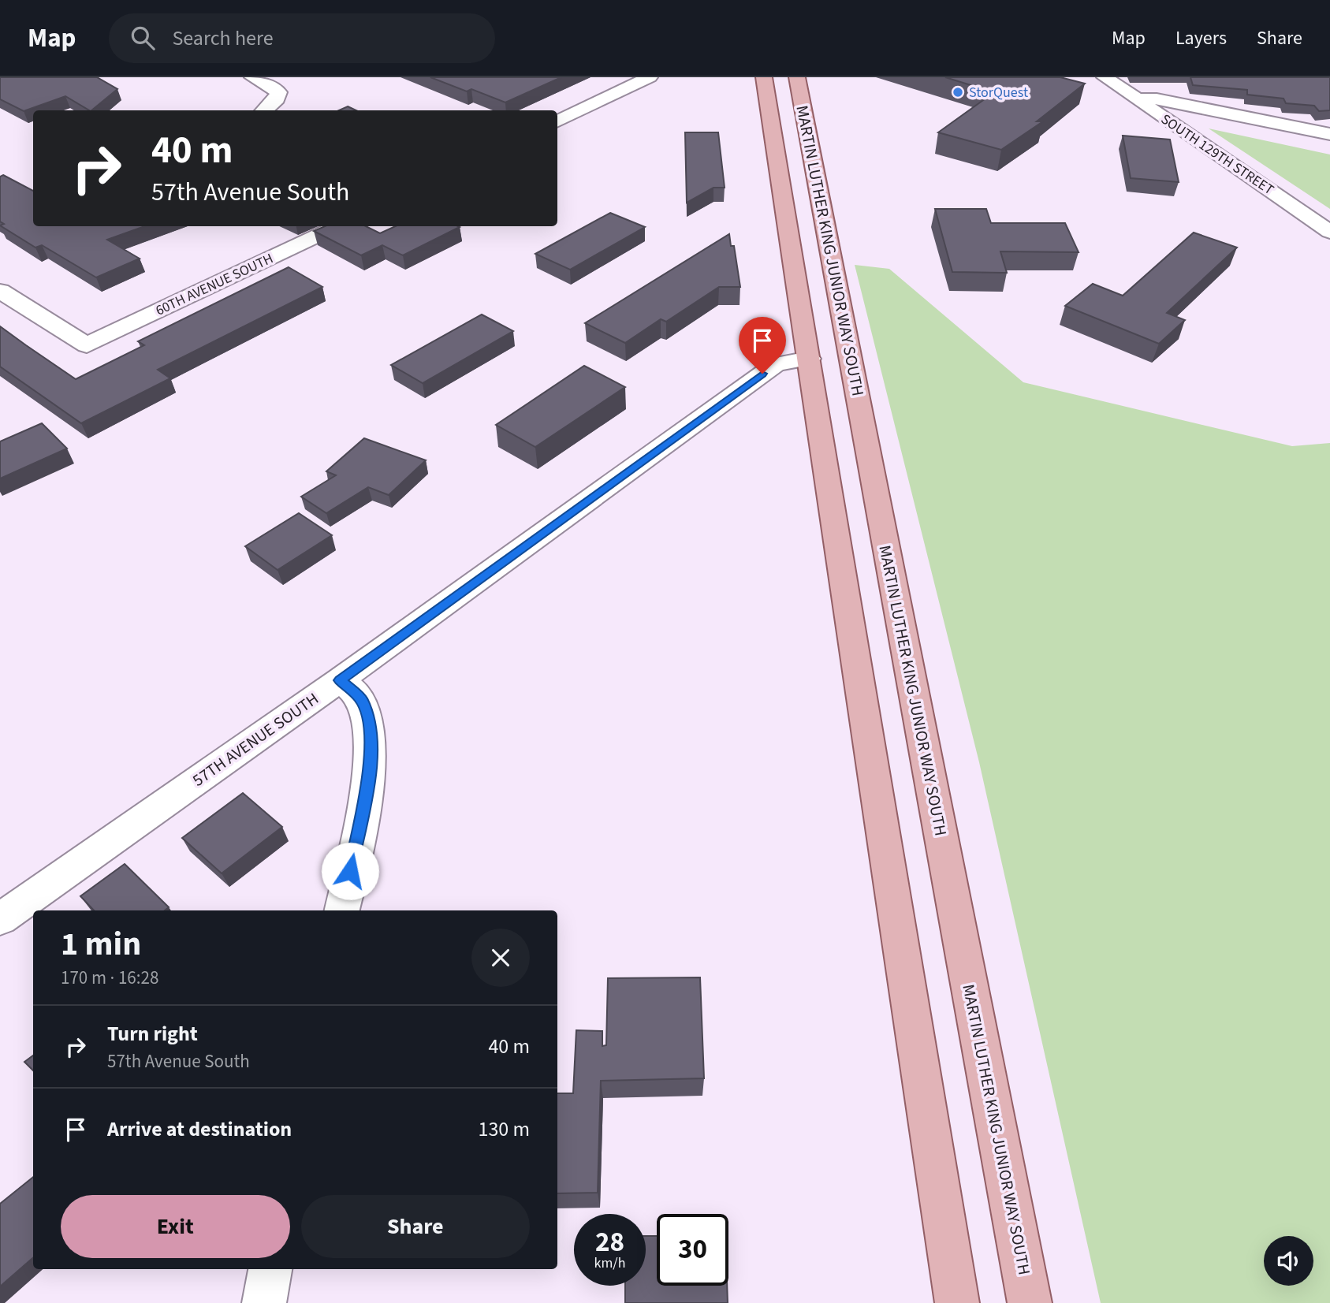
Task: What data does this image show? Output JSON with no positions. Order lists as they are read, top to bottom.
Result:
{
  "streets": {
    "main road": ["MARTIN LUTHER KING JUNIOR WAY SOUTH"],
    "street": ["SOUTH 129TH STREET", "60TH AVENUE SOUTH", "57TH AVENUE SOUTH"]
  },
  "crossings": [
    ["MARTIN LUTHER KING JUNIOR WAY SOUTH", "57TH AVENUE SOUTH"]
  ],
  "places": ["StorQuest"],
  "page": {
    "header": "Map",
    "search": "Search here",
    "nav": ["Map", "Layers", "Share"],
    "turn": ["40 m", "57th Avenue South"],
    "heading": ["1 min", "170 m · 16:28"],
    "list": [
      {
        "name": "Turn right",
        "note": "57th Avenue South",
        "value": "40 m"
      },
      {
        "name": "Arrive at destination",
        "value": "130 m"
      }
    ],
    "buttons": ["Exit", "Share"],
    "speed": "28 km/h",
    "limit": "30"
  }
}
